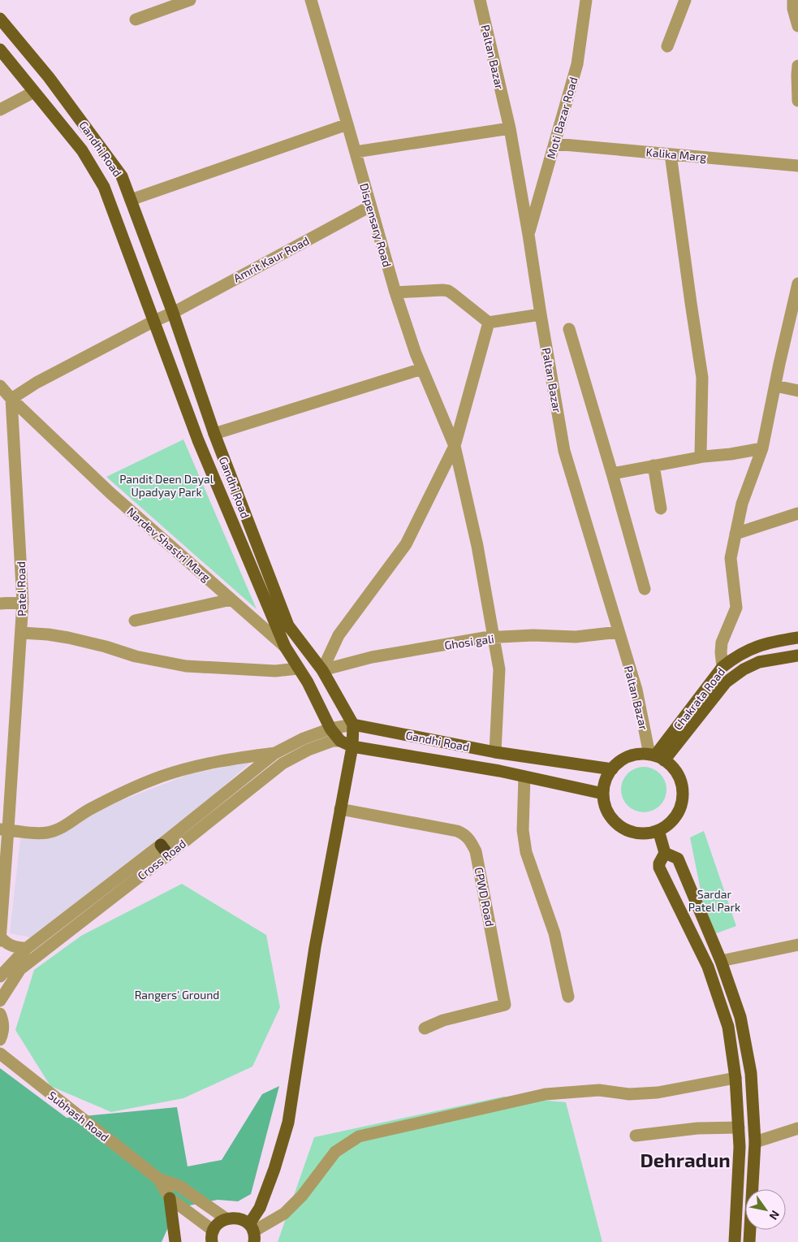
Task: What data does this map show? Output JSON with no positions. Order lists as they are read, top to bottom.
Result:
{
  "streets": {
    "main road": ["Gandhi Road", "Chakrata Road"],
    "street": [
      "Paltan Bazar",
      "Moti Bazar Road",
      "Kalika Marg",
      "Dispensary Road",
      "Amrit Kaur Road",
      "Nardev Shastri Marg",
      "Patel Road",
      "Ghosi gali",
      "Cross Road",
      "CPWD Road",
      "Subhash Road"
    ]
  },
  "crossings": [
    ["Paltan Bazar", "Moti Bazar Road"],
    ["Paltan Bazar", "Gandhi Road"],
    ["Paltan Bazar", "Ghosi gali"],
    ["Paltan Bazar", "Chakrata Road"],
    ["Moti Bazar Road", "Kalika Marg"],
    ["Gandhi Road", "Dispensary Road"],
    ["Gandhi Road", "Amrit Kaur Road"],
    ["Gandhi Road", "Nardev Shastri Marg"],
    ["Gandhi Road", "Ghosi gali"],
    ["Gandhi Road", "Chakrata Road"],
    ["Gandhi Road", "Cross Road"],
    ["Dispensary Road", "Amrit Kaur Road"],
    ["Dispensary Road", "Ghosi gali"],
    ["Nardev Shastri Marg", "Patel Road"]
  ],
  "districts": ["Dehradun"],
  "parks": ["Pandit Deen Dayal Upadyay Park", "Sardar Patel Park", "Rangers' Ground"],
  "north": "bottom right"
}
